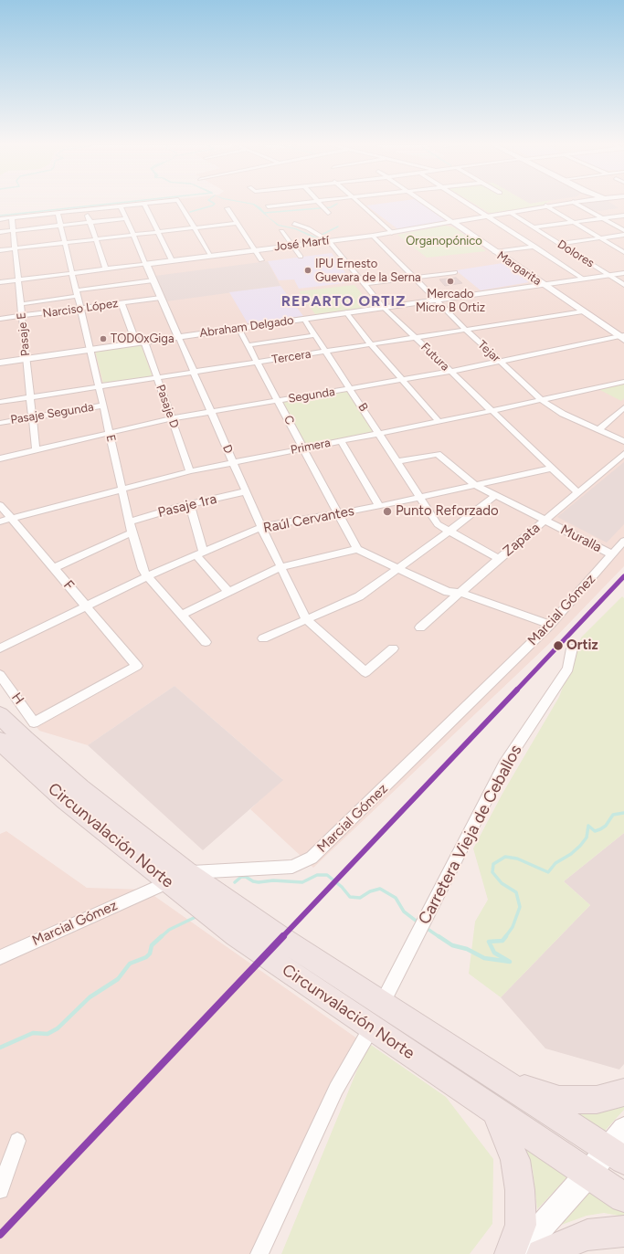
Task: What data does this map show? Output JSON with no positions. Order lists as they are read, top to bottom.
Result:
{
  "streets": {
    "highway": ["Circunvalación Norte"],
    "main road": ["José Martí", "Margarita"],
    "street": [
      "Dolores",
      "Narciso López",
      "Abraham Delgado",
      "Pasaje E",
      "Tejar",
      "Tercera",
      "Futura",
      "Segunda",
      "Pasaje D",
      "B",
      "Pasaje Segunda",
      "C",
      "E",
      "Primera",
      "D",
      "Pasaje 1ra",
      "Raúl Cervantes",
      "Muralla",
      "Zapata",
      "F",
      "Marcial Gómez",
      "H",
      "Carretera Vieja de Ceballos"
    ]
  },
  "crossings": [
    ["José Martí", "Dolores"],
    ["José Martí", "Margarita"],
    ["José Martí", "Pasaje E"],
    ["José Martí", "Tejar"],
    ["José Martí", "Futura"],
    ["José Martí", "E"],
    ["José Martí", "D"],
    ["Dolores", "Abraham Delgado"],
    ["Margarita", "Abraham Delgado"],
    ["Margarita", "Tercera"],
    ["Margarita", "Segunda"],
    ["Narciso López", "Pasaje E"],
    ["Narciso López", "Pasaje D"],
    ["Narciso López", "E"],
    ["Narciso López", "D"],
    ["Abraham Delgado", "Pasaje E"],
    ["Abraham Delgado", "Tejar"],
    ["Abraham Delgado", "Futura"],
    ["Abraham Delgado", "Pasaje D"],
    ["Abraham Delgado", "B"],
    ["Abraham Delgado", "C"],
    ["Abraham Delgado", "E"],
    ["Abraham Delgado", "D"],
    ["Pasaje E", "Tercera"],
    ["Pasaje E", "Segunda"],
    ["Pasaje E", "Pasaje Segunda"],
    ["Tejar", "Tercera"],
    ["Tejar", "Segunda"],
    ["Tejar", "Primera"],
    ["Tercera", "Futura"],
    ["Tercera", "Pasaje D"],
    ["Tercera", "B"],
    ["Tercera", "C"],
    ["Tercera", "E"],
    ["Tercera", "D"],
    ["Futura", "Segunda"],
    ["Futura", "Primera"],
    ["Futura", "Raúl Cervantes"],
    ["Futura", "Zapata"],
    ["Segunda", "Pasaje D"],
    ["Segunda", "B"],
    ["Segunda", "C"],
    ["Segunda", "E"],
    ["Segunda", "D"],
    ["Pasaje D", "Primera"],
    ["B", "Primera"],
    ["B", "Raúl Cervantes"],
    ["B", "Muralla"],
    ["B", "Zapata"],
    ["Pasaje Segunda", "E"],
    ["C", "Primera"],
    ["C", "Raúl Cervantes"],
    ["E", "Primera"],
    ["E", "Pasaje 1ra"],
    ["E", "Raúl Cervantes"],
    ["Primera", "D"],
    ["Primera", "F"],
    ["D", "Pasaje 1ra"],
    ["D", "Raúl Cervantes"],
    ["Raúl Cervantes", "Muralla"],
    ["Raúl Cervantes", "F"],
    ["Muralla", "Zapata"],
    ["Muralla", "Marcial Gómez"],
    ["F", "H"],
    ["Marcial Gómez", "Circunvalación Norte"],
    ["Carretera Vieja de Ceballos", "Circunvalación Norte"]
  ],
  "districts": ["REPARTO ORTIZ"],
  "parks": ["Organopónico"],
  "places": [
    "IPU Ernesto Guevara de la Serna",
    "Mercado Micro B Ortiz",
    "TODOxGiga",
    "Punto Reforzado",
    "Ortiz"
  ]
}
